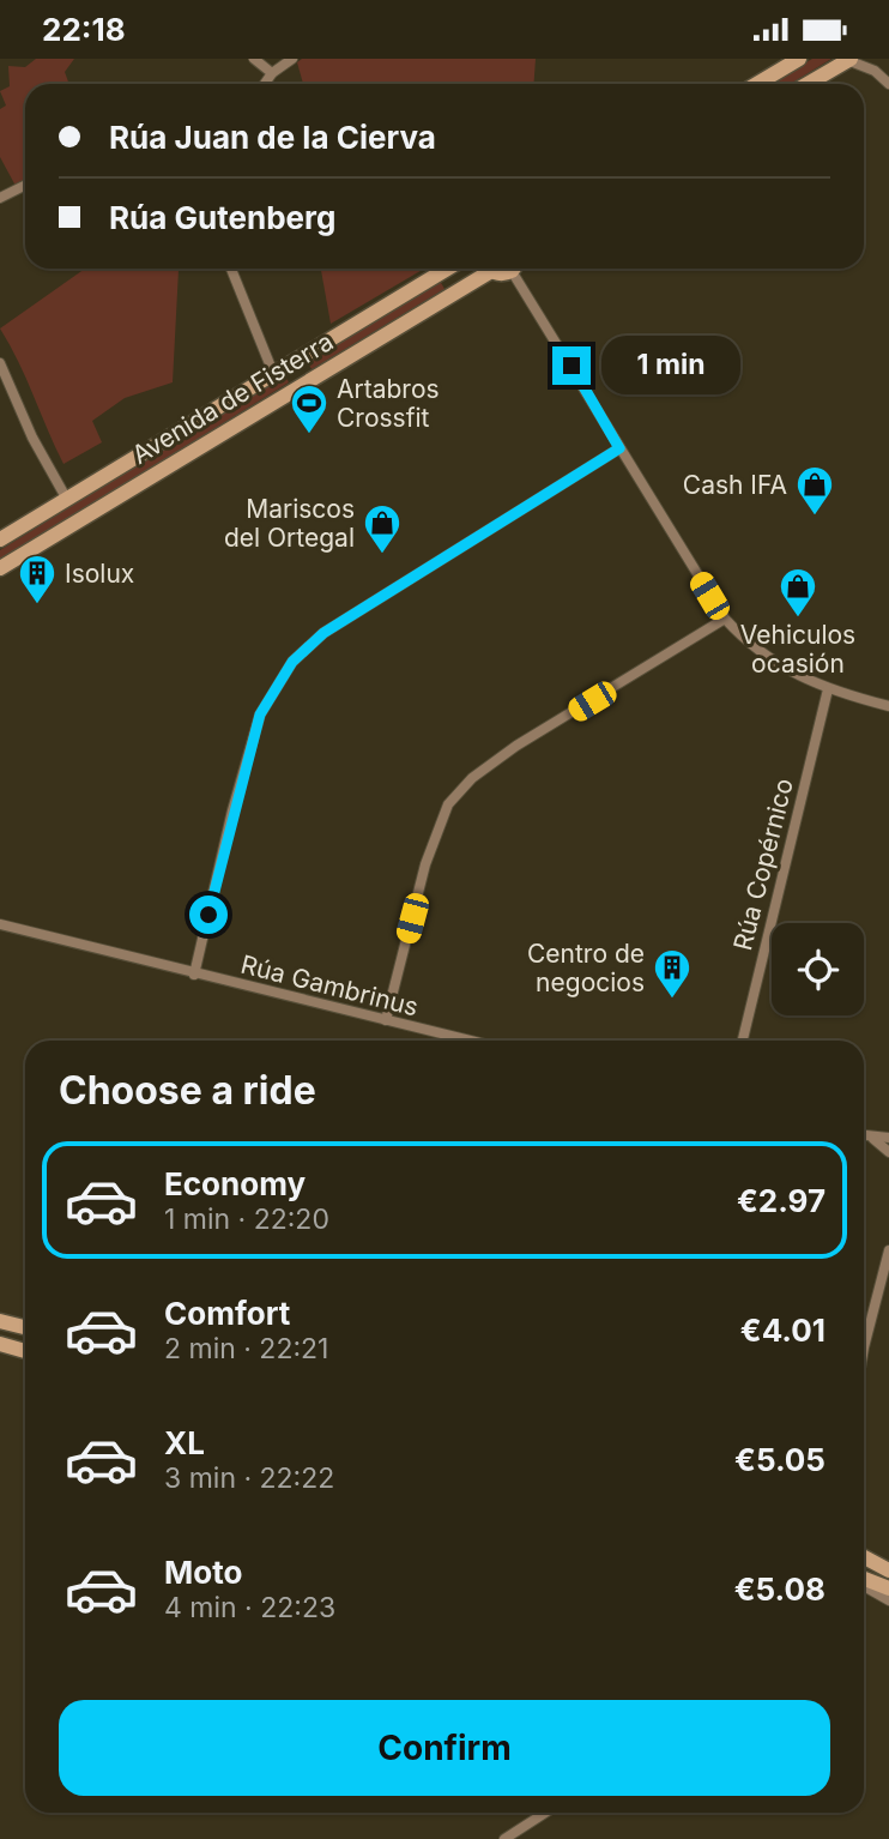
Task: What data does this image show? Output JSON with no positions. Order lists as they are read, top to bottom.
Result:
{
  "streets": {
    "main road": ["Avenida de Fisterra"],
    "street": ["Rúa Copérnico", "Rúa Gambrinus"]
  },
  "places": {
    "sports": ["Artabros Crossfit"],
    "shop": ["Cash IFA", "Mariscos del Ortegal", "Vehiculos ocasión"],
    "building": ["Isolux", "Centro de negocios"]
  },
  "page": {
    "status": "22:18",
    "banner": ["Rúa Juan de la Cierva", "Rúa Gutenberg"],
    "bubble": "1 min",
    "heading": "Choose a ride",
    "list": [
      {
        "name": "Economy",
        "note": "1 min · 22:20",
        "value": "€2.97"
      },
      {
        "name": "Comfort",
        "note": "2 min · 22:21",
        "value": "€4.01"
      },
      {
        "name": "XL",
        "note": "3 min · 22:22",
        "value": "€5.05"
      },
      {
        "name": "Moto",
        "note": "4 min · 22:23",
        "value": "€5.08"
      }
    ],
    "buttons": "Confirm"
  }
}
